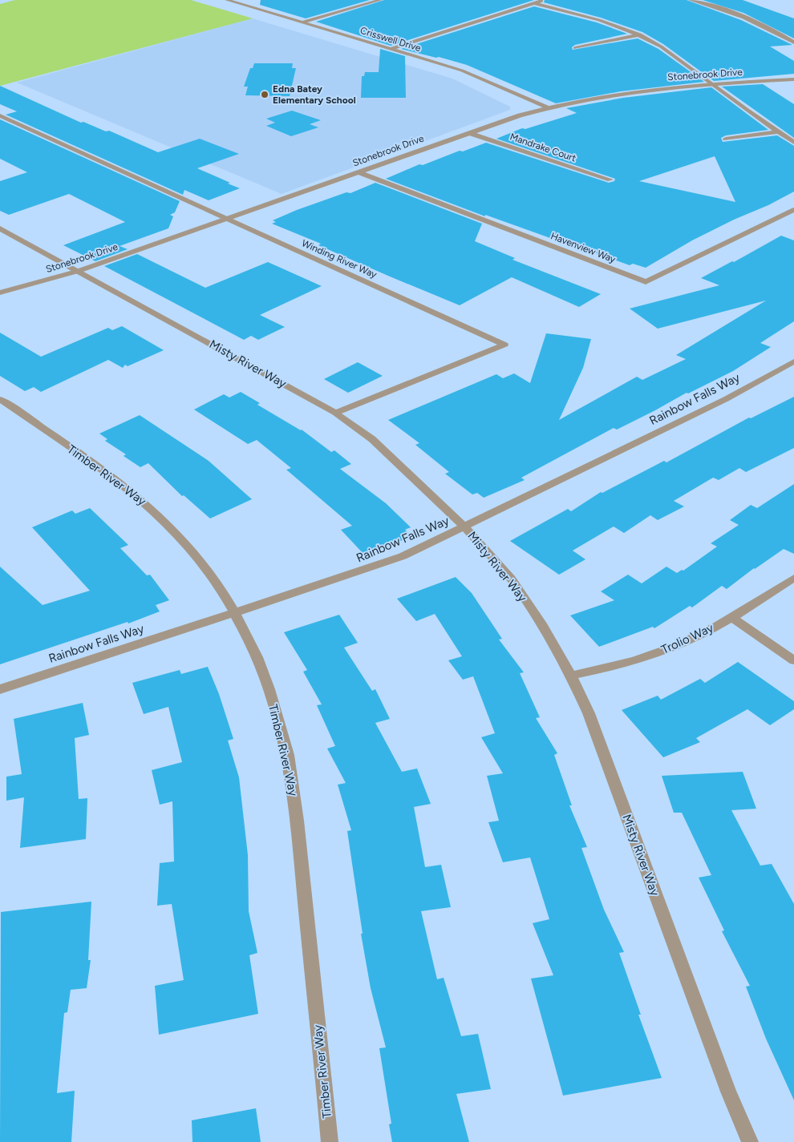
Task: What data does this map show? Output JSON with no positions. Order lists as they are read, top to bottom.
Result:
{
  "streets": {
    "street": [
      "Crisswell Drive",
      "Stonebrook Drive",
      "Mandrake Court",
      "Havenview Way",
      "Winding River Way",
      "Misty River Way",
      "Rainbow Falls Way",
      "Timber River Way",
      "Trolio Way"
    ]
  },
  "crossings": [
    ["Crisswell Drive", "Stonebrook Drive"],
    ["Stonebrook Drive", "Mandrake Court"],
    ["Stonebrook Drive", "Havenview Way"],
    ["Stonebrook Drive", "Winding River Way"],
    ["Stonebrook Drive", "Misty River Way"],
    ["Winding River Way", "Misty River Way"],
    ["Misty River Way", "Rainbow Falls Way"],
    ["Misty River Way", "Trolio Way"],
    ["Rainbow Falls Way", "Timber River Way"]
  ],
  "places": ["Edna Batey Elementary School"]
}
